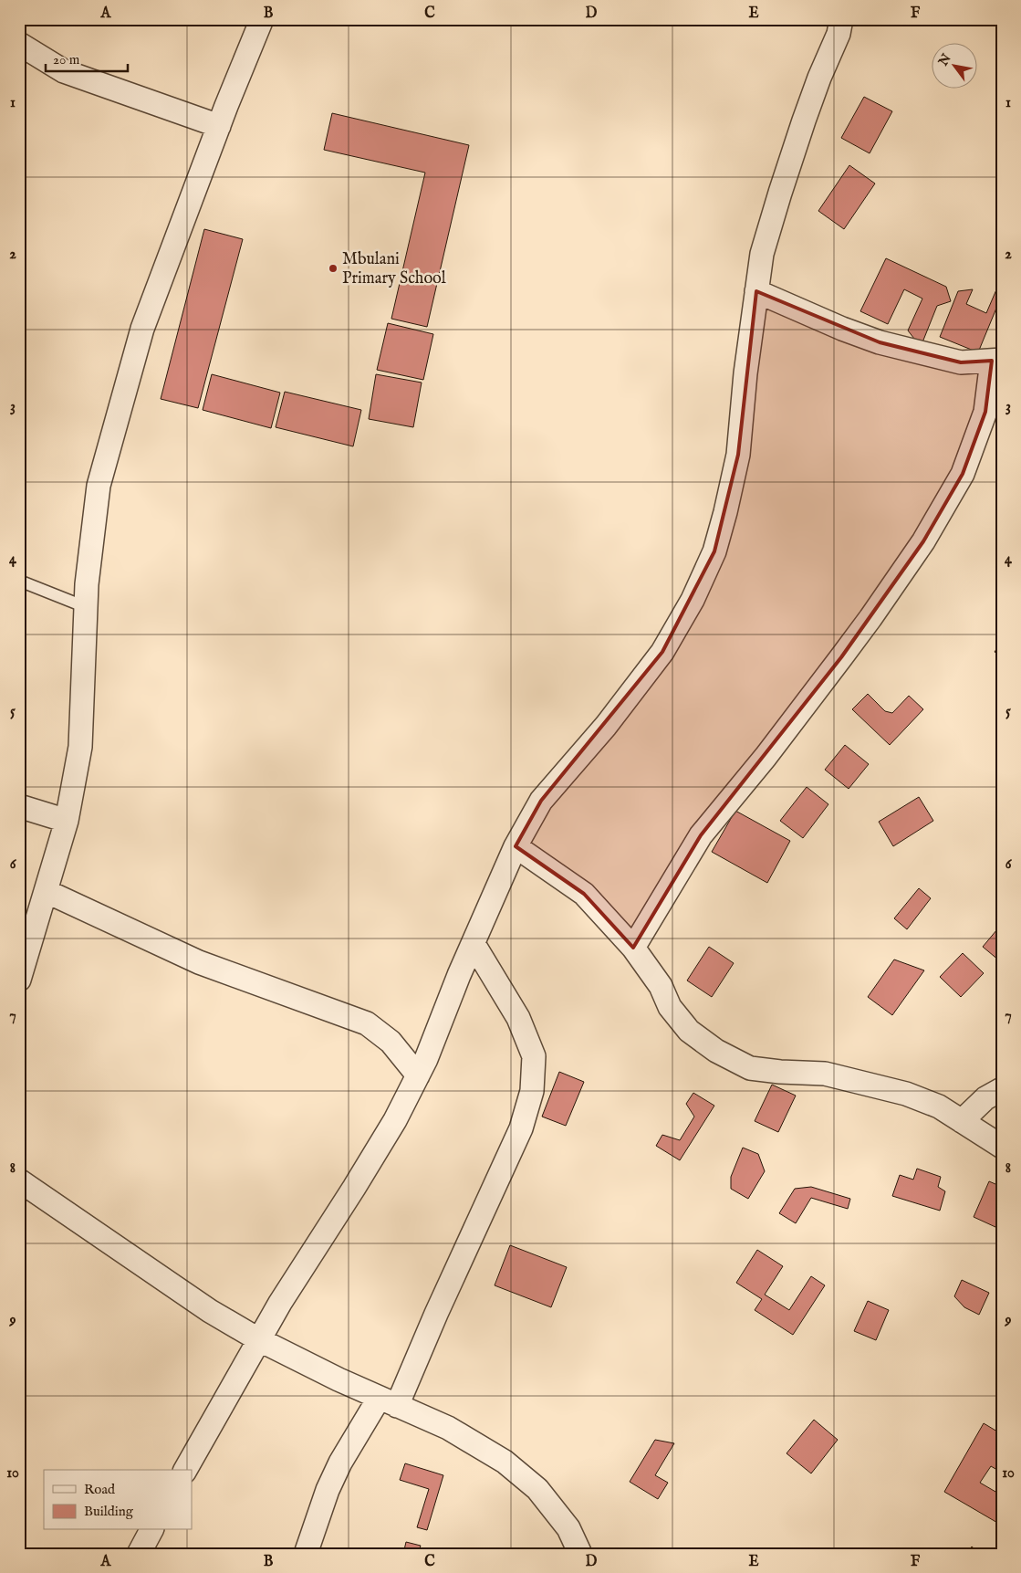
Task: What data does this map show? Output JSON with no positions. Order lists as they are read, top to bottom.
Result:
{
  "places": ["Mbulani Primary School"],
  "legend": ["Road", "Building"],
  "scale_bar": "20 m",
  "north": "top left",
  "grid": {
    "columns": [
      "A",
      "B",
      "C",
      "D",
      "E",
      "F"
    ],
    "rows": [
      "1",
      "2",
      "3",
      "4",
      "5",
      "6",
      "7",
      "8",
      "9",
      "10"
    ]
  }
}
